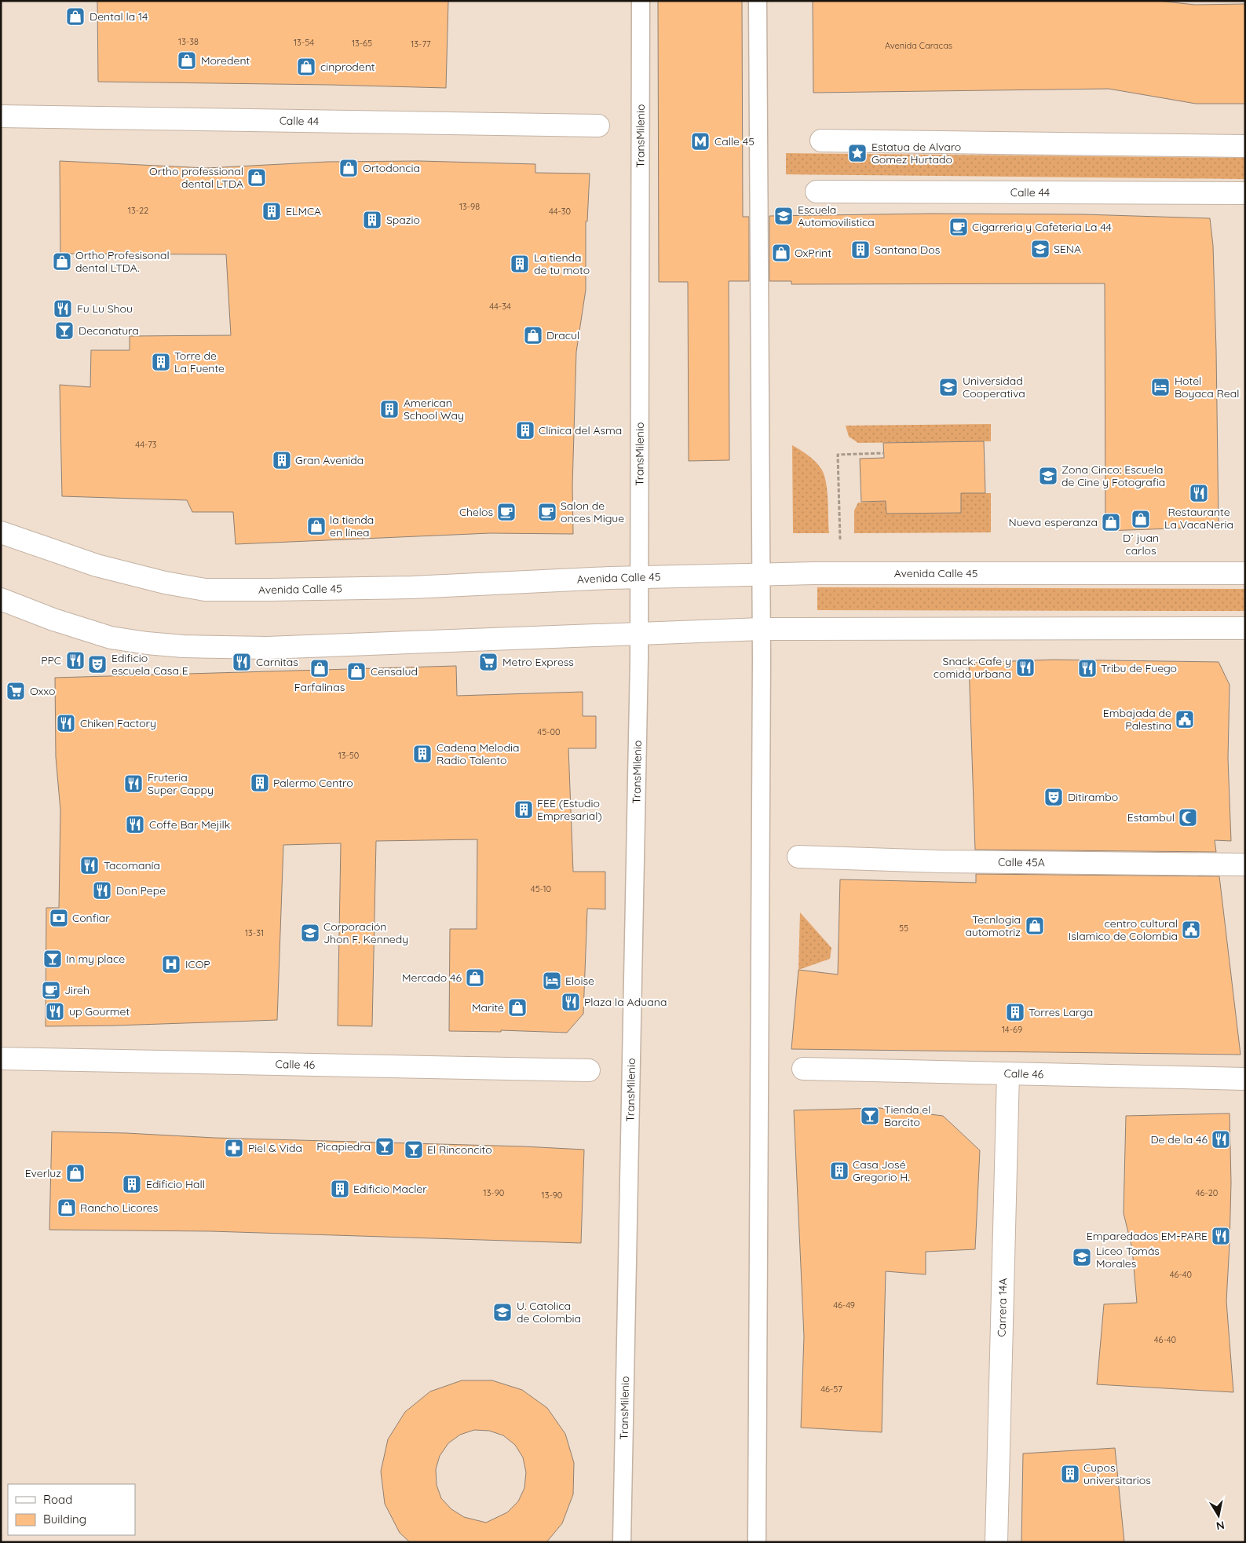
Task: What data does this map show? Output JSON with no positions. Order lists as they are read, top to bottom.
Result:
{
  "streets": {
    "street": [
      "Calle 44",
      "Avenida Calle 45",
      "Calle 45A",
      "Calle 46",
      "Carrera 14A"
    ],
    "lane": ["TransMilenio"]
  },
  "crossings": [
    ["TransMilenio", "Avenida Calle 45"],
    ["Calle 46", "Carrera 14A"]
  ],
  "places": {
    "shop": [
      "Dental la 14",
      "Moredent",
      "cinprodent",
      "Ortodoncia",
      "Ortho professional dental LTDA",
      "OxPrint",
      "Ortho Profesisonal dental LTDA.",
      "Dracul",
      "D´ juan carlos",
      "Nueva esperanza",
      "la tienda en línea",
      "Farfalinas",
      "Censalud",
      "Tecnlogia automotriz",
      "Mercado 46",
      "Marité",
      "Everluz",
      "Rancho Licores"
    ],
    "metro station": ["Calle 45"],
    "place": ["Estatua de Alvaro Gomez Hurtado"],
    "building": [
      "ELMCA",
      "Spazio",
      "Santana Dos",
      "La tienda de tu moto",
      "Torre de La Fuente",
      "American School Way",
      "Clínica del Asma",
      "Gran Avenida",
      "Cadena Melodia Radio Talento",
      "Palermo Centro",
      "FEE (Estudio Empresarial)",
      "Torres Larga",
      "Casa José Gregorio H.",
      "Edificio Hall",
      "Edificio Macler",
      "Cupos universitarios"
    ],
    "school or university": [
      "Escuela Automovilistica",
      "SENA",
      "Universidad Cooperativa",
      "Zona Cinco: Escuela de Cine y Fotografia",
      "Corporación Jhon F. Kennedy",
      "Liceo Tomás Morales",
      "U. Catolica de Colombia"
    ],
    "cafe": [
      "Cigarreria y Cafeteria La 44",
      "Chelos",
      "Salon de onces Migue",
      "Jireh"
    ],
    "restaurant": [
      "Fu Lu Shou",
      "Restaurante La VacaNeria",
      "PPC",
      "Carnitas",
      "Snack: Cafe y comida urbana",
      "Tribu de Fuego",
      "Chiken Factory",
      "Fruteria Super Cappy",
      "Coffe Bar Mejilk",
      "Tacomanía",
      "Don Pepe",
      "Plaza la Aduana",
      "up Gourmet",
      "De de la 46",
      "Emparedados EM-PARE"
    ],
    "bar": [
      "Decanatura",
      "In my place",
      "Tienda el Barcito",
      "Picapiedra",
      "El Rinconcito"
    ],
    "hotel": ["Hotel Boyaca Real", "Eloise"],
    "supermarket": ["Metro Express", "Oxxo"],
    "theatre": ["Edificio escuela Casa E", "Ditirambo"],
    "public building": ["Embajada de Palestina", "centro cultural Islamico de Colombia"],
    "mosque": ["Estambul"],
    "bank": ["Confiar"],
    "hospital": ["ICOP"],
    "pharmacy": ["Piel & Vida"]
  },
  "house_numbers": [
    "13-38",
    "13-54",
    "13-65",
    "13-77",
    "Avenida Caracas",
    "13-98",
    "13-22",
    "44-30",
    "44-34",
    "44-73",
    "45-00",
    "13-50",
    "45-10",
    "55",
    "13-31",
    "14-69",
    "13-90",
    "46-20",
    "13-90",
    "46-40",
    "46-49",
    "46-40",
    "46-57"
  ],
  "legend": ["Road", "Building"],
  "north": "bottom"
}
